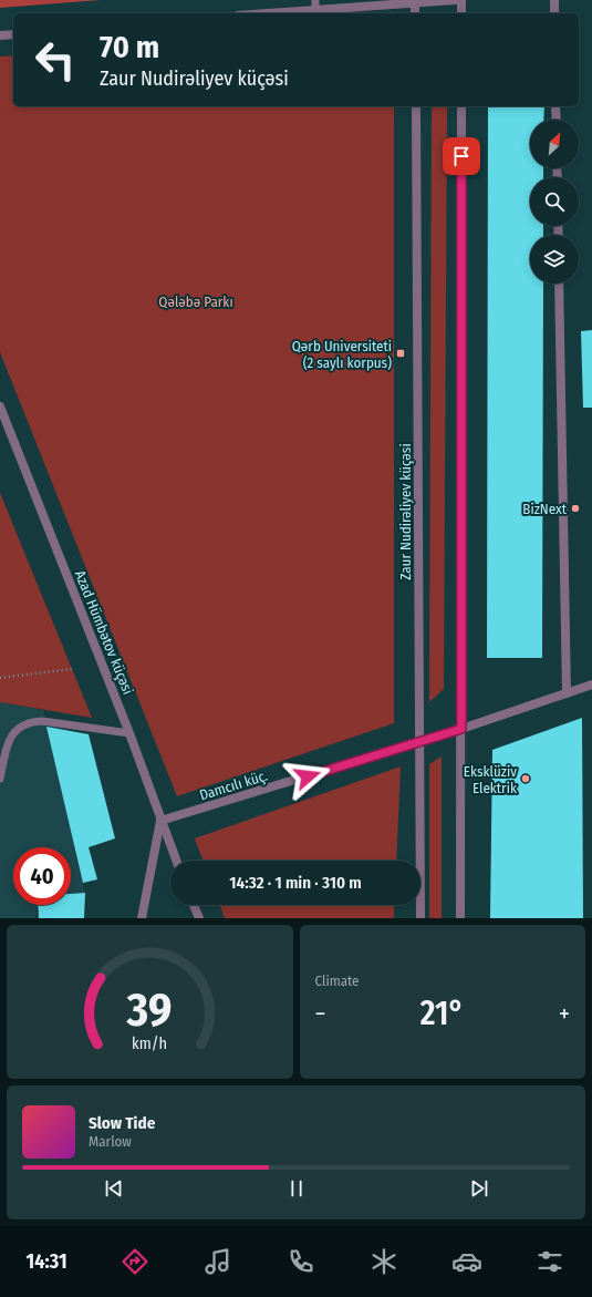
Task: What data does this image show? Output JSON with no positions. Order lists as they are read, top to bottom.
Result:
{
  "streets": {
    "street": ["Zaur Nudirəliyev küçəsi", "Azad Hümbətov küçəsi", "Damcılı küç."]
  },
  "crossings": [
    ["Zaur Nudirəliyev küçəsi", "Damcılı küç."],
    ["Azad Hümbətov küçəsi", "Damcılı küç."]
  ],
  "parks": ["Qələbə Parkı"],
  "places": {
    "transit": ["Qərb Universiteti (2 saylı korpus)"],
    "other": ["BizNext", "Eksklüziv Elektrik"]
  },
  "north": "top right",
  "page": {
    "turn": ["70 m", "Zaur Nudirəliyev küçəsi"],
    "limit": "40",
    "trip": "14:32 · 1 min · 310 m",
    "tile": "Climate",
    "heat": ["−", "21°", "+"],
    "song": ["Slow Tide", "Marlow"],
    "tabs": "14:31",
    "gauge": ["39", "km/h"]
  }
}
